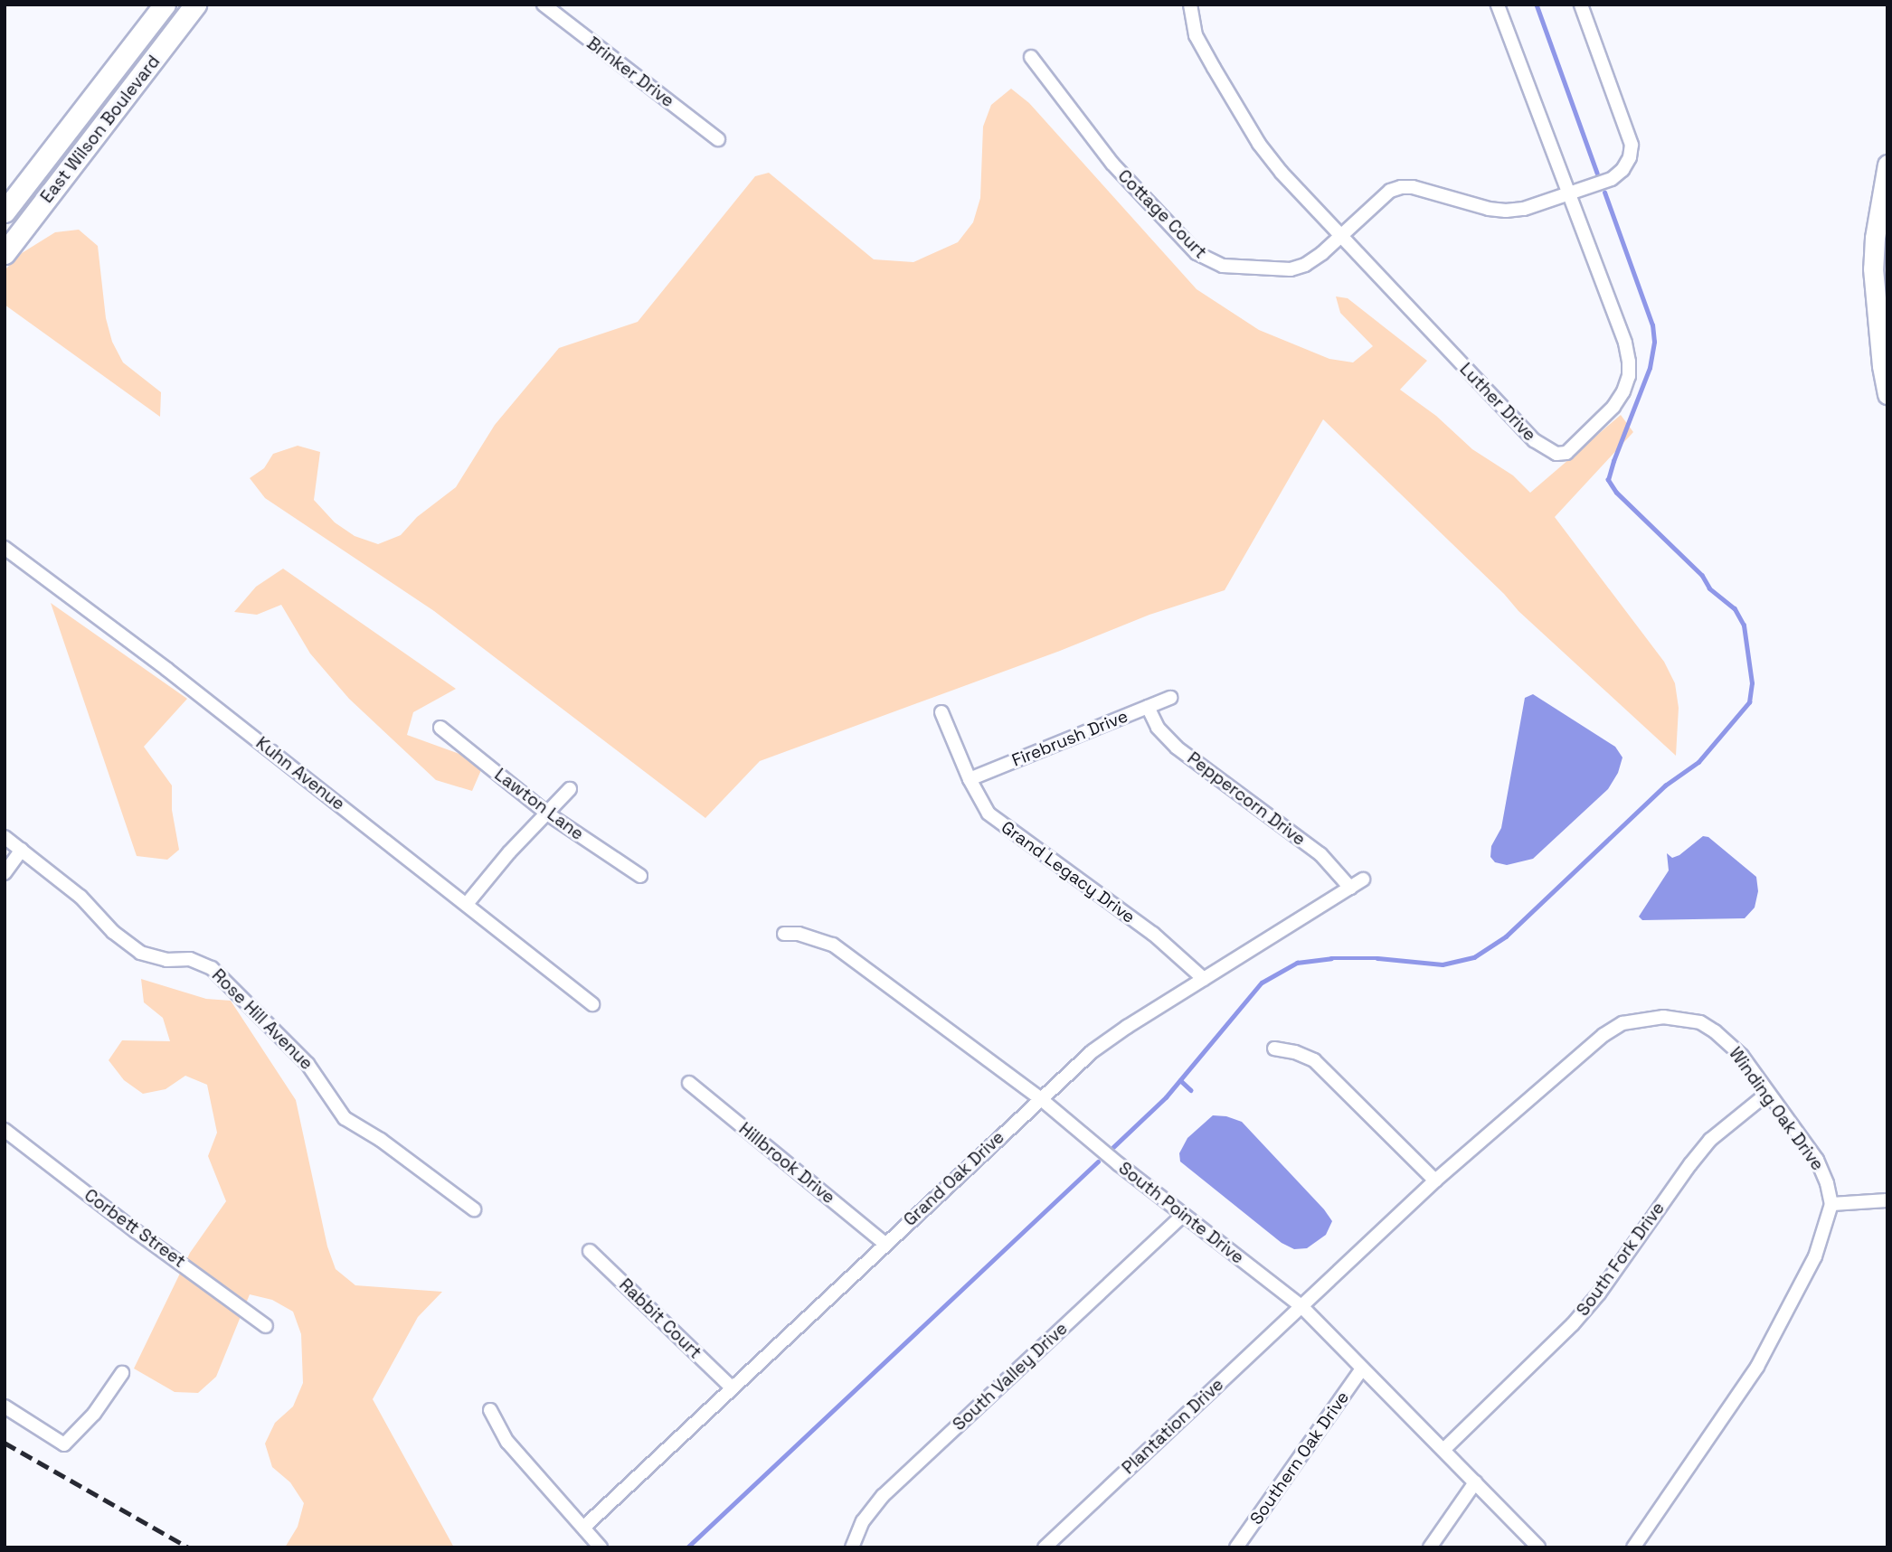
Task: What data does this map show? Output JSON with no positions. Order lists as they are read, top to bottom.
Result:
{
  "streets": {
    "main road": ["East Wilson Boulevard"],
    "street": [
      "Brinker Drive",
      "Cottage Court",
      "Luther Drive",
      "Firebrush Drive",
      "Kuhn Avenue",
      "Peppercorn Drive",
      "Lawton Lane",
      "Grand Legacy Drive",
      "Rose Hill Avenue",
      "Winding Oak Drive",
      "Hillbrook Drive",
      "Grand Oak Drive",
      "South Pointe Drive",
      "Corbett Street",
      "South Fork Drive",
      "Rabbit Court",
      "South Valley Drive",
      "Plantation Drive",
      "Southern Oak Drive"
    ]
  },
  "crossings": [
    ["Cottage Court", "Luther Drive"],
    ["Firebrush Drive", "Peppercorn Drive"],
    ["Firebrush Drive", "Grand Legacy Drive"],
    ["Peppercorn Drive", "Grand Oak Drive"],
    ["Grand Legacy Drive", "Grand Oak Drive"],
    ["Winding Oak Drive", "South Pointe Drive"],
    ["Winding Oak Drive", "South Fork Drive"],
    ["Winding Oak Drive", "Plantation Drive"],
    ["Hillbrook Drive", "Grand Oak Drive"],
    ["Grand Oak Drive", "South Pointe Drive"],
    ["Grand Oak Drive", "Rabbit Court"],
    ["South Pointe Drive", "South Fork Drive"],
    ["South Pointe Drive", "South Valley Drive"],
    ["South Pointe Drive", "Plantation Drive"],
    ["South Pointe Drive", "Southern Oak Drive"]
  ]
}
